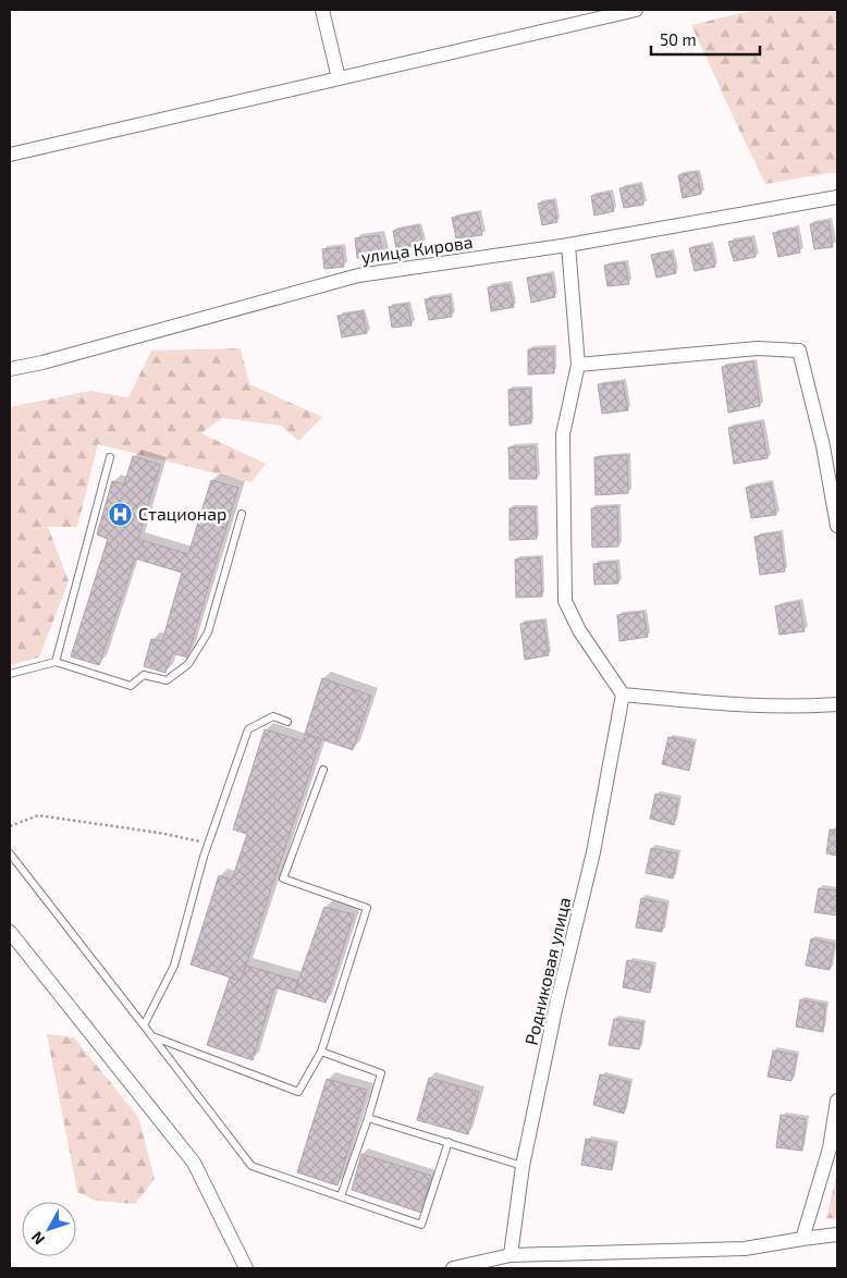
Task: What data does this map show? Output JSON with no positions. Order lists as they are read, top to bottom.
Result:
{
  "streets": {
    "street": ["улица Кирова", "Родниковая улица"]
  },
  "places": {
    "hospital": ["Стационар"]
  },
  "scale_bar": "50 m",
  "north": "bottom left"
}
